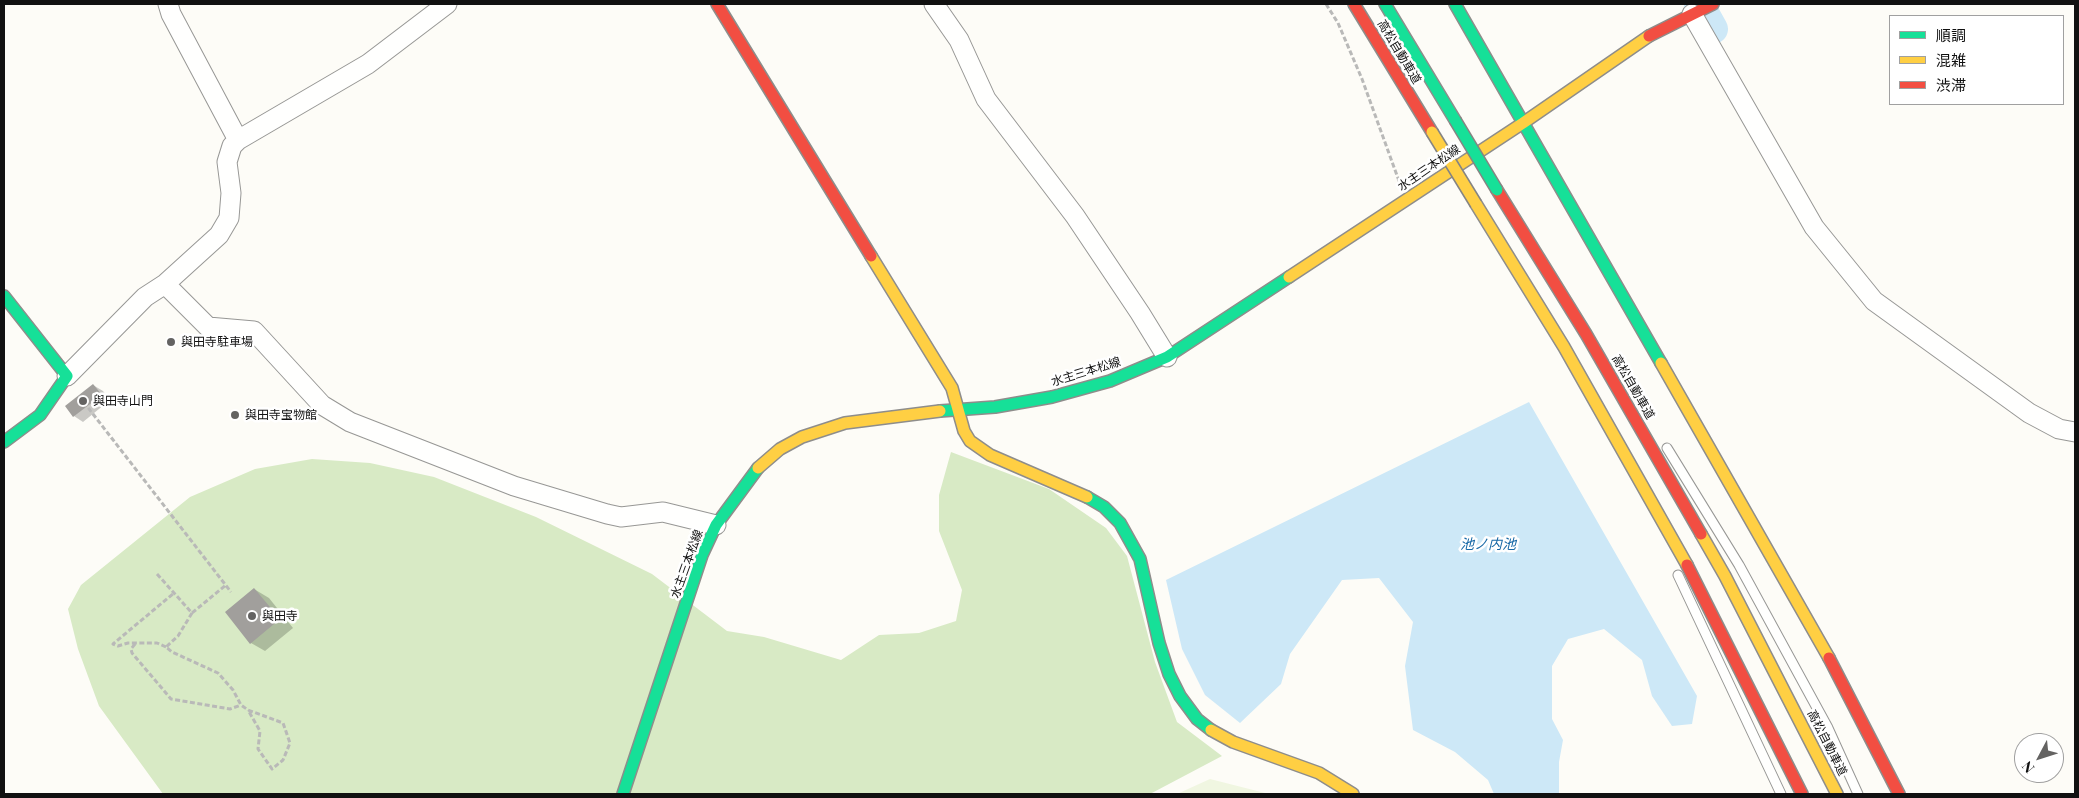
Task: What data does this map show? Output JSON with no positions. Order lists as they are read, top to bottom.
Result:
{
  "streets": {
    "main road": ["高松自動車道", "水主三本松線"]
  },
  "water": ["池ノ内池"],
  "places": [
    "與田寺駐車場",
    "與田寺山門",
    "與田寺宝物館",
    "與田寺"
  ],
  "legend": ["順調", "混雑", "渋滞"],
  "north": "bottom left"
}
